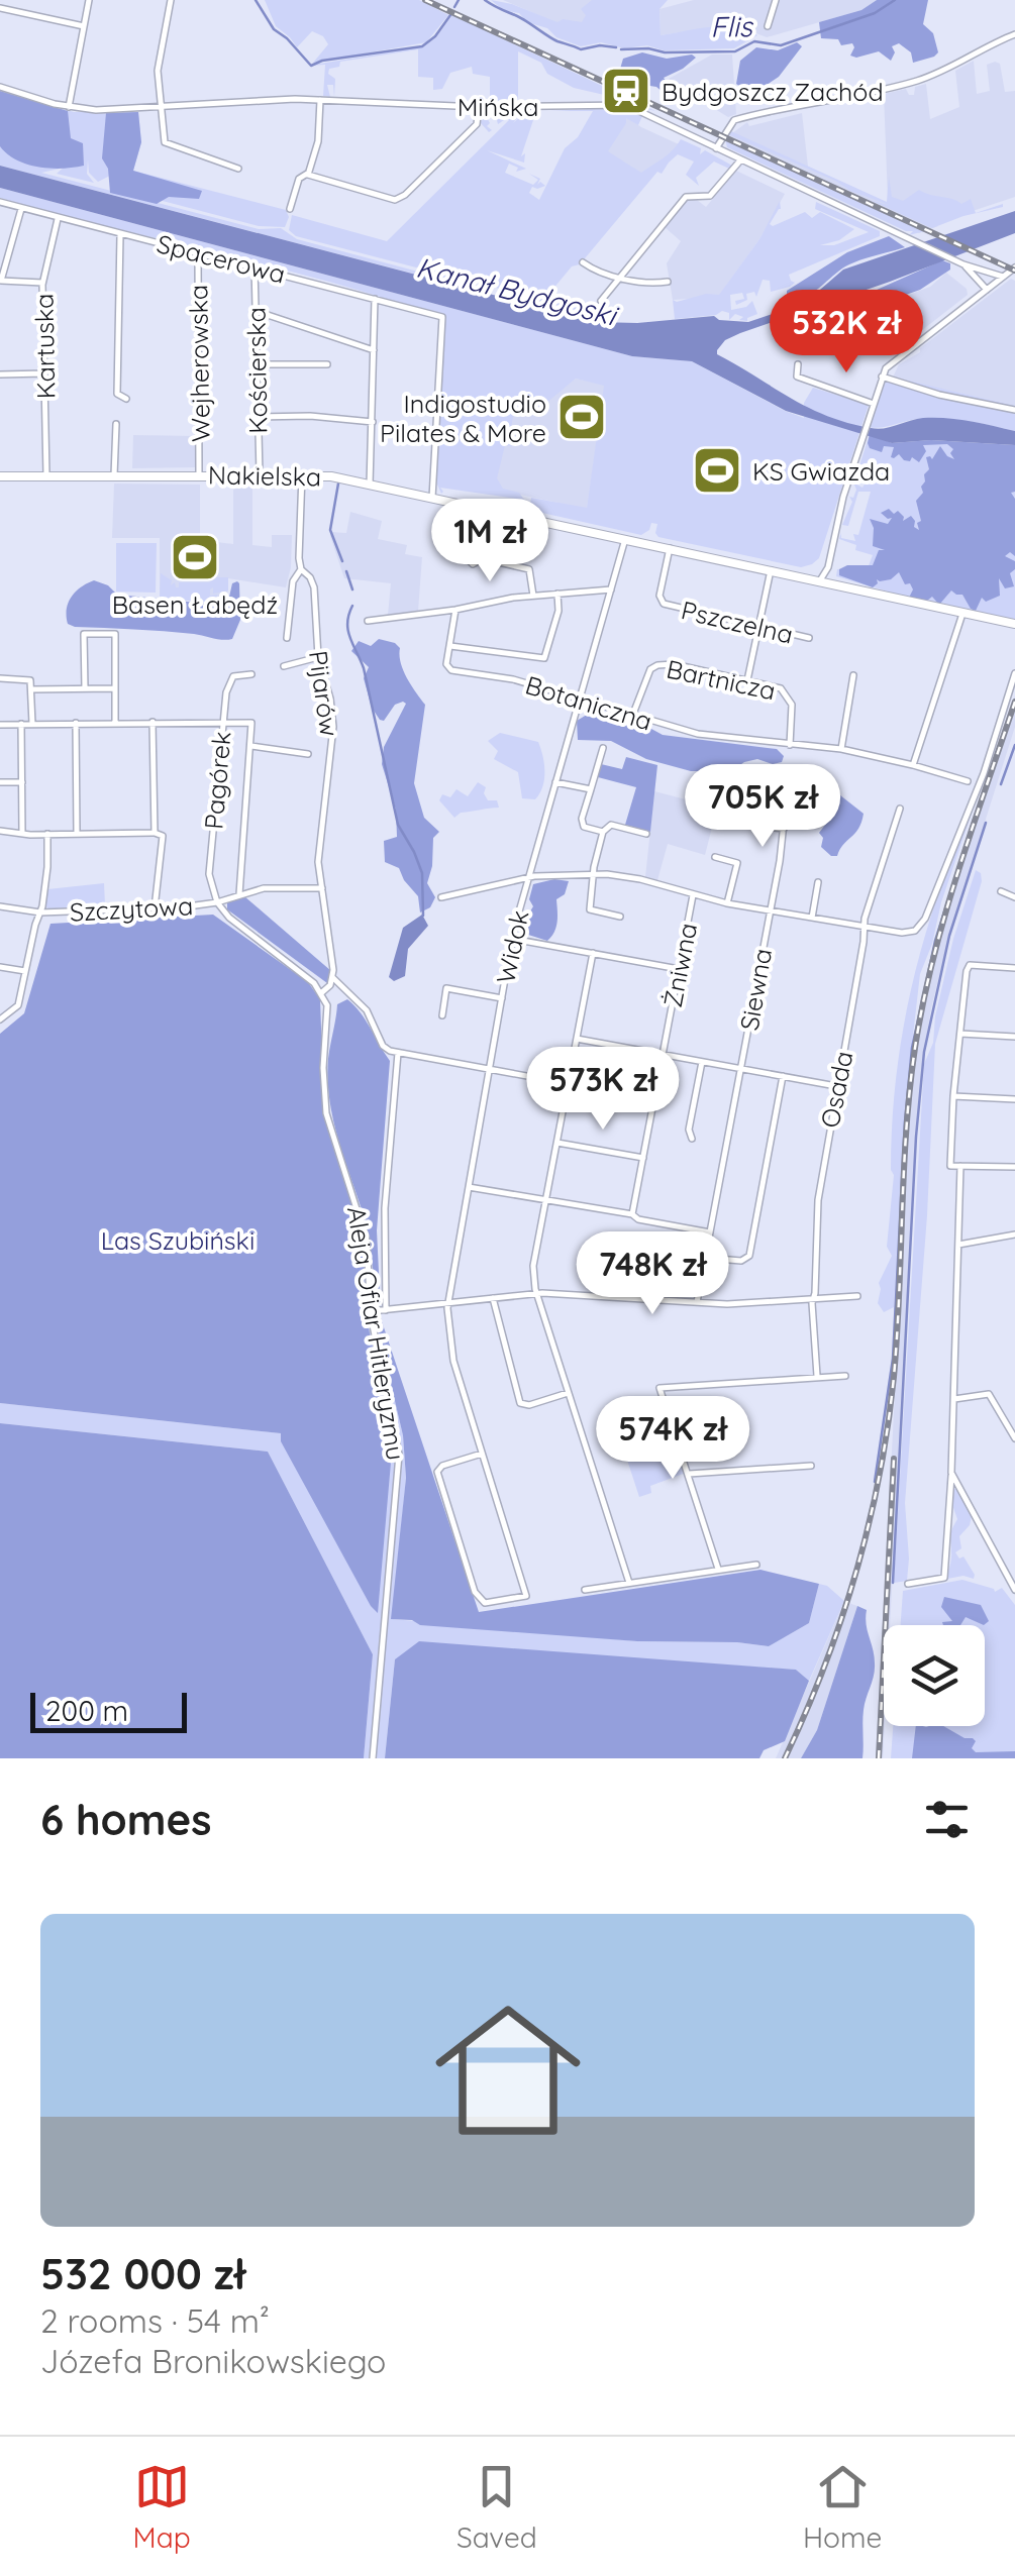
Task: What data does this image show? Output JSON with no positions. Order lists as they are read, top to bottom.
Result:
{
  "streets": {
    "main road": ["Nakielska"],
    "street": [
      "Mińska",
      "Spacerowa",
      "Kartuska",
      "Wejherowska",
      "Kościerska",
      "Pszczelna",
      "Bartnicza",
      "Pijarów",
      "Botaniczna",
      "Pagórek",
      "Szczytowa",
      "Widok",
      "Żniwna",
      "Siewna",
      "Osada",
      "Aleja Ofiar Hitleryzmu"
    ]
  },
  "crossings": [
    ["Spacerowa", "Kartuska"],
    ["Spacerowa", "Wejherowska"],
    ["Spacerowa", "Kościerska"],
    ["Spacerowa", "Nakielska"],
    ["Kartuska", "Nakielska"],
    ["Wejherowska", "Nakielska"],
    ["Kościerska", "Nakielska"],
    ["Nakielska", "Pszczelna"],
    ["Nakielska", "Pijarów"],
    ["Nakielska", "Widok"],
    ["Bartnicza", "Botaniczna"],
    ["Pijarów", "Szczytowa"],
    ["Botaniczna", "Widok"],
    ["Pagórek", "Szczytowa"]
  ],
  "water": ["Flis", "Kanał Bydgoski"],
  "parks": ["Las Szubiński"],
  "places": {
    "station": ["Bydgoszcz Zachód"],
    "sports": ["Indigostudio Pilates & More", "KS Gwiazda", "Basen Łabędź"]
  },
  "scale_bar": "200 m",
  "page": {
    "price": [
      "532K zł",
      "1M zł",
      "705K zł",
      "573K zł",
      "748K zł",
      "574K zł"
    ],
    "scale": "200 m",
    "heading": "6 homes",
    "list": [
      {
        "name": "532 000 zł",
        "note": "2 rooms · 54 m² · Józefa Bronikowskiego"
      }
    ],
    "tabs": ["Map", "Saved", "Home"]
  }
}
